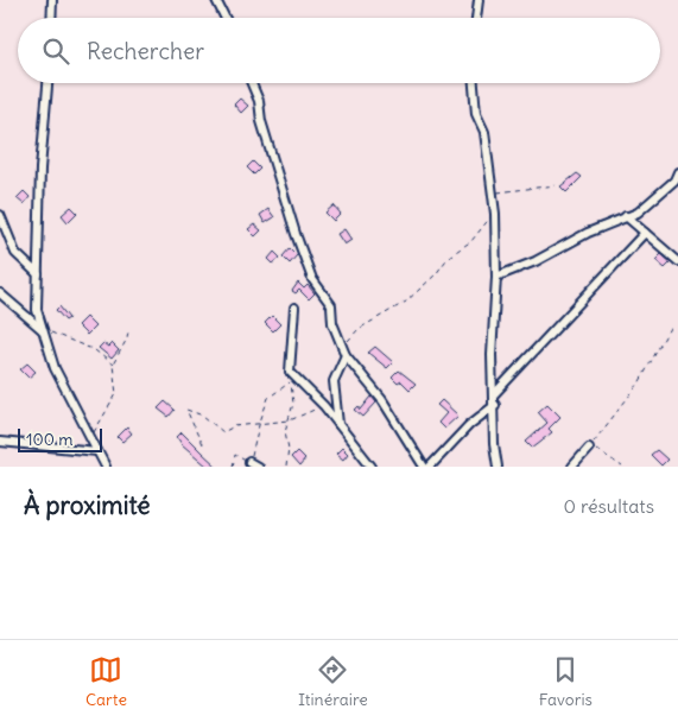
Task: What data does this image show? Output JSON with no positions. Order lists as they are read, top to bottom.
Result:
{
  "scale_bar": "100 m",
  "page": {
    "search": "Rechercher",
    "scale": "100 m",
    "heading": ["À proximité", "0 résultats"],
    "nav": ["Carte", "Itinéraire", "Favoris"]
  }
}
